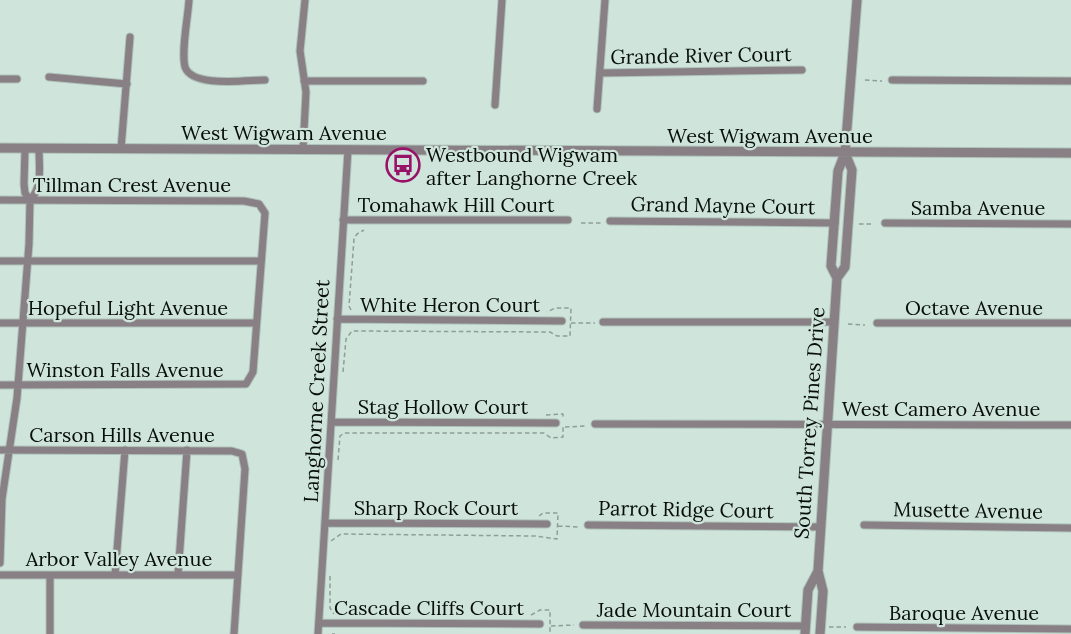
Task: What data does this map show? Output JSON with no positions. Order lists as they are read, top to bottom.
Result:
{
  "streets": {
    "street": [
      "Grande River Court",
      "West Wigwam Avenue",
      "Tillman Crest Avenue",
      "Tomahawk Hill Court",
      "Grand Mayne Court",
      "Samba Avenue",
      "White Heron Court",
      "Hopeful Light Avenue",
      "Octave Avenue",
      "Winston Falls Avenue",
      "Langhorne Creek Street",
      "Stag Hollow Court",
      "West Camero Avenue",
      "South Torrey Pines Drive",
      "Carson Hills Avenue",
      "Sharp Rock Court",
      "Parrot Ridge Court",
      "Musette Avenue",
      "Arbor Valley Avenue",
      "Cascade Cliffs Court",
      "Jade Mountain Court",
      "Baroque Avenue"
    ]
  },
  "crossings": [
    ["West Wigwam Avenue", "Langhorne Creek Street"],
    ["West Wigwam Avenue", "South Torrey Pines Drive"],
    ["Tomahawk Hill Court", "Langhorne Creek Street"],
    ["Grand Mayne Court", "South Torrey Pines Drive"],
    ["White Heron Court", "Langhorne Creek Street"],
    ["Hopeful Light Avenue", "Winston Falls Avenue"],
    ["Langhorne Creek Street", "Stag Hollow Court"],
    ["Langhorne Creek Street", "Sharp Rock Court"],
    ["Langhorne Creek Street", "Cascade Cliffs Court"],
    ["West Camero Avenue", "South Torrey Pines Drive"],
    ["South Torrey Pines Drive", "Parrot Ridge Court"],
    ["South Torrey Pines Drive", "Jade Mountain Court"],
    ["Carson Hills Avenue", "Arbor Valley Avenue"]
  ],
  "places": {
    "bus stop": ["Westbound Wigwam after Langhorne Creek"]
  }
}
